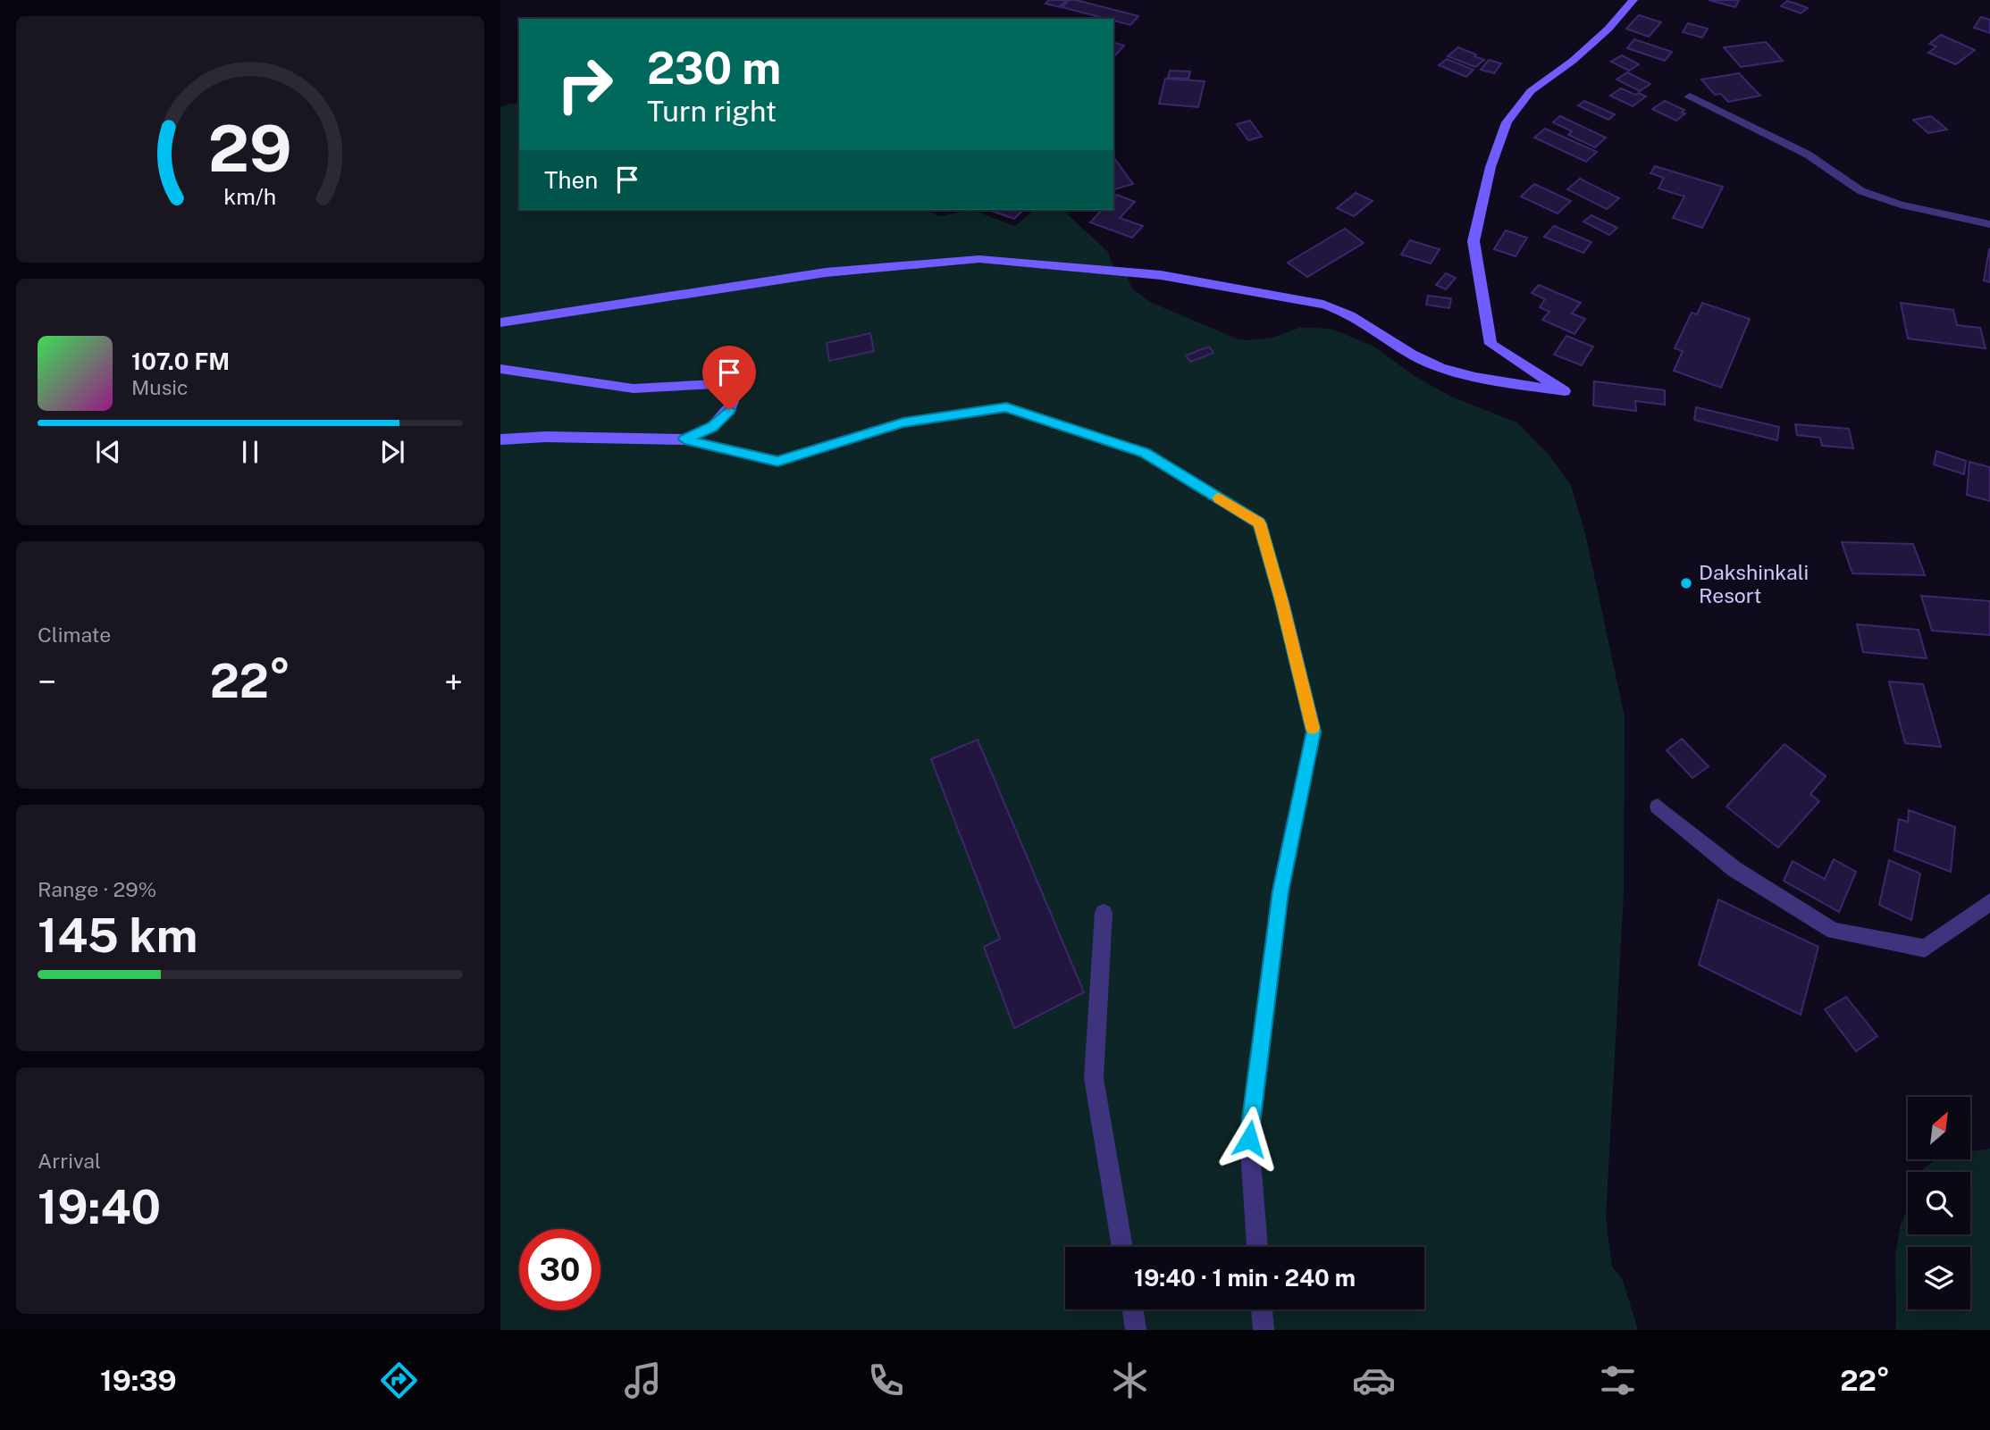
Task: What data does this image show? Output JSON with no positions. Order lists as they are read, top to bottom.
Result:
{
  "places": ["Dakshinkali Resort"],
  "north": "top right",
  "page": {
    "turn": ["230 m", "Turn right"],
    "then": "Then",
    "song": ["107.0 FM", "Music"],
    "tile": [
      "Climate",
      ["Range · 29%", "145 km"],
      ["Arrival", "19:40"]
    ],
    "heat": ["−", "22°", "+"],
    "limit": "30",
    "trip": "19:40 · 1 min · 240 m",
    "tabs": ["19:39", "22°"],
    "gauge": ["29", "km/h"]
  }
}
